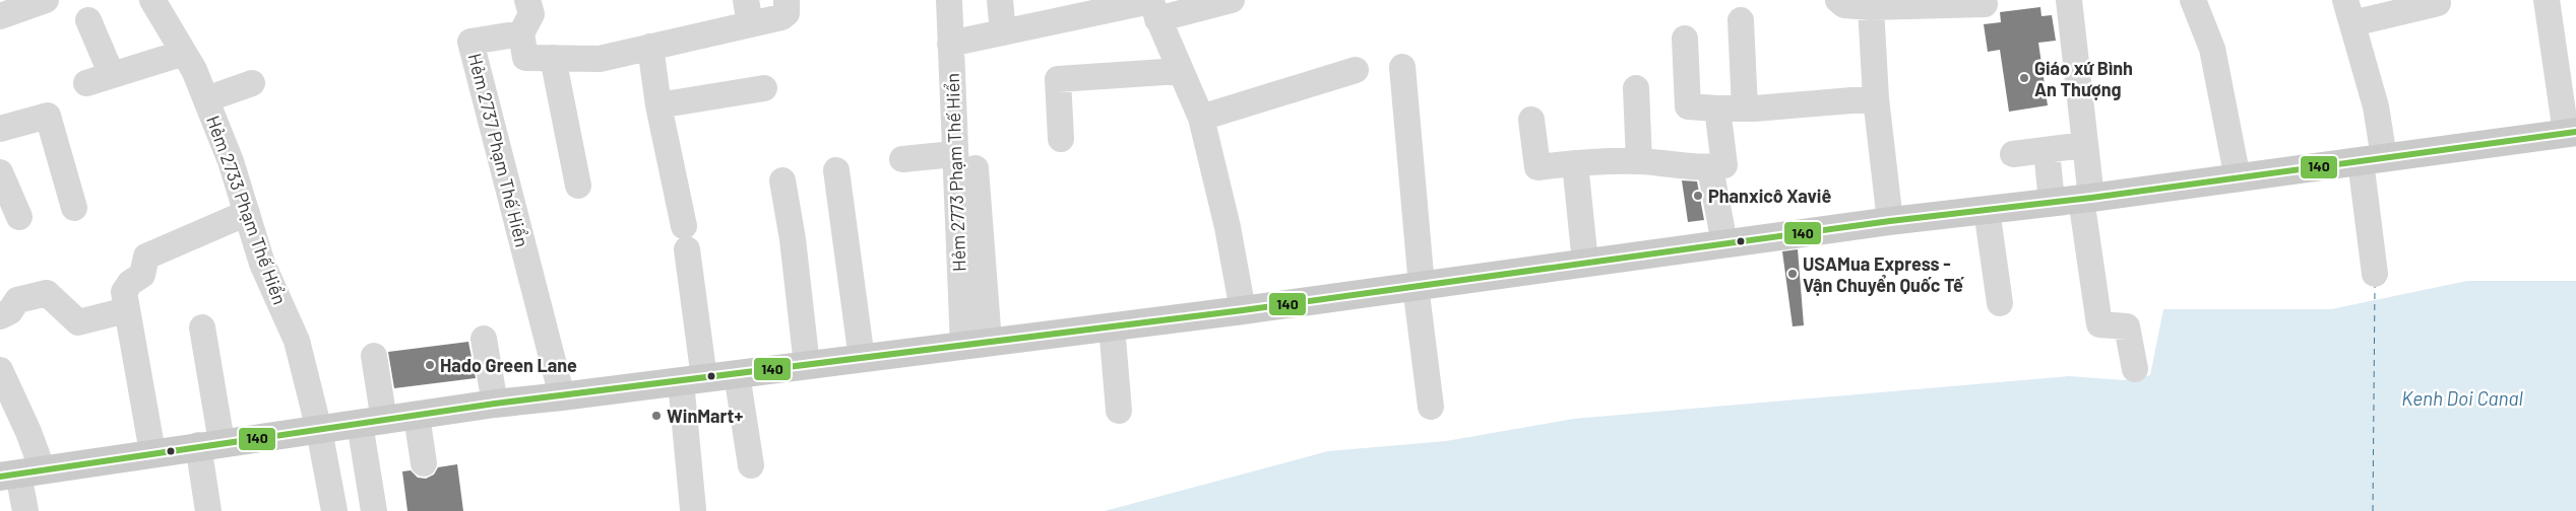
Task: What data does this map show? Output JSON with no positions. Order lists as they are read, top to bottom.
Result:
{
  "streets": {
    "street": ["Hẻm 2737 Phạm Thế Hiển", "Hẻm 2773 Phạm Thế Hiển", "Hẻm 2733 Phạm Thế Hiển"]
  },
  "water": ["Kenh Doi Canal"],
  "places": [
    "Giáo xứ Bình An Thượng",
    "Phanxicô Xaviê",
    "USAMua Express - Vận Chuyển Quốc Tế",
    "Hado Green Lane",
    "WinMart+"
  ],
  "lines": ["transit line 140"]
}
